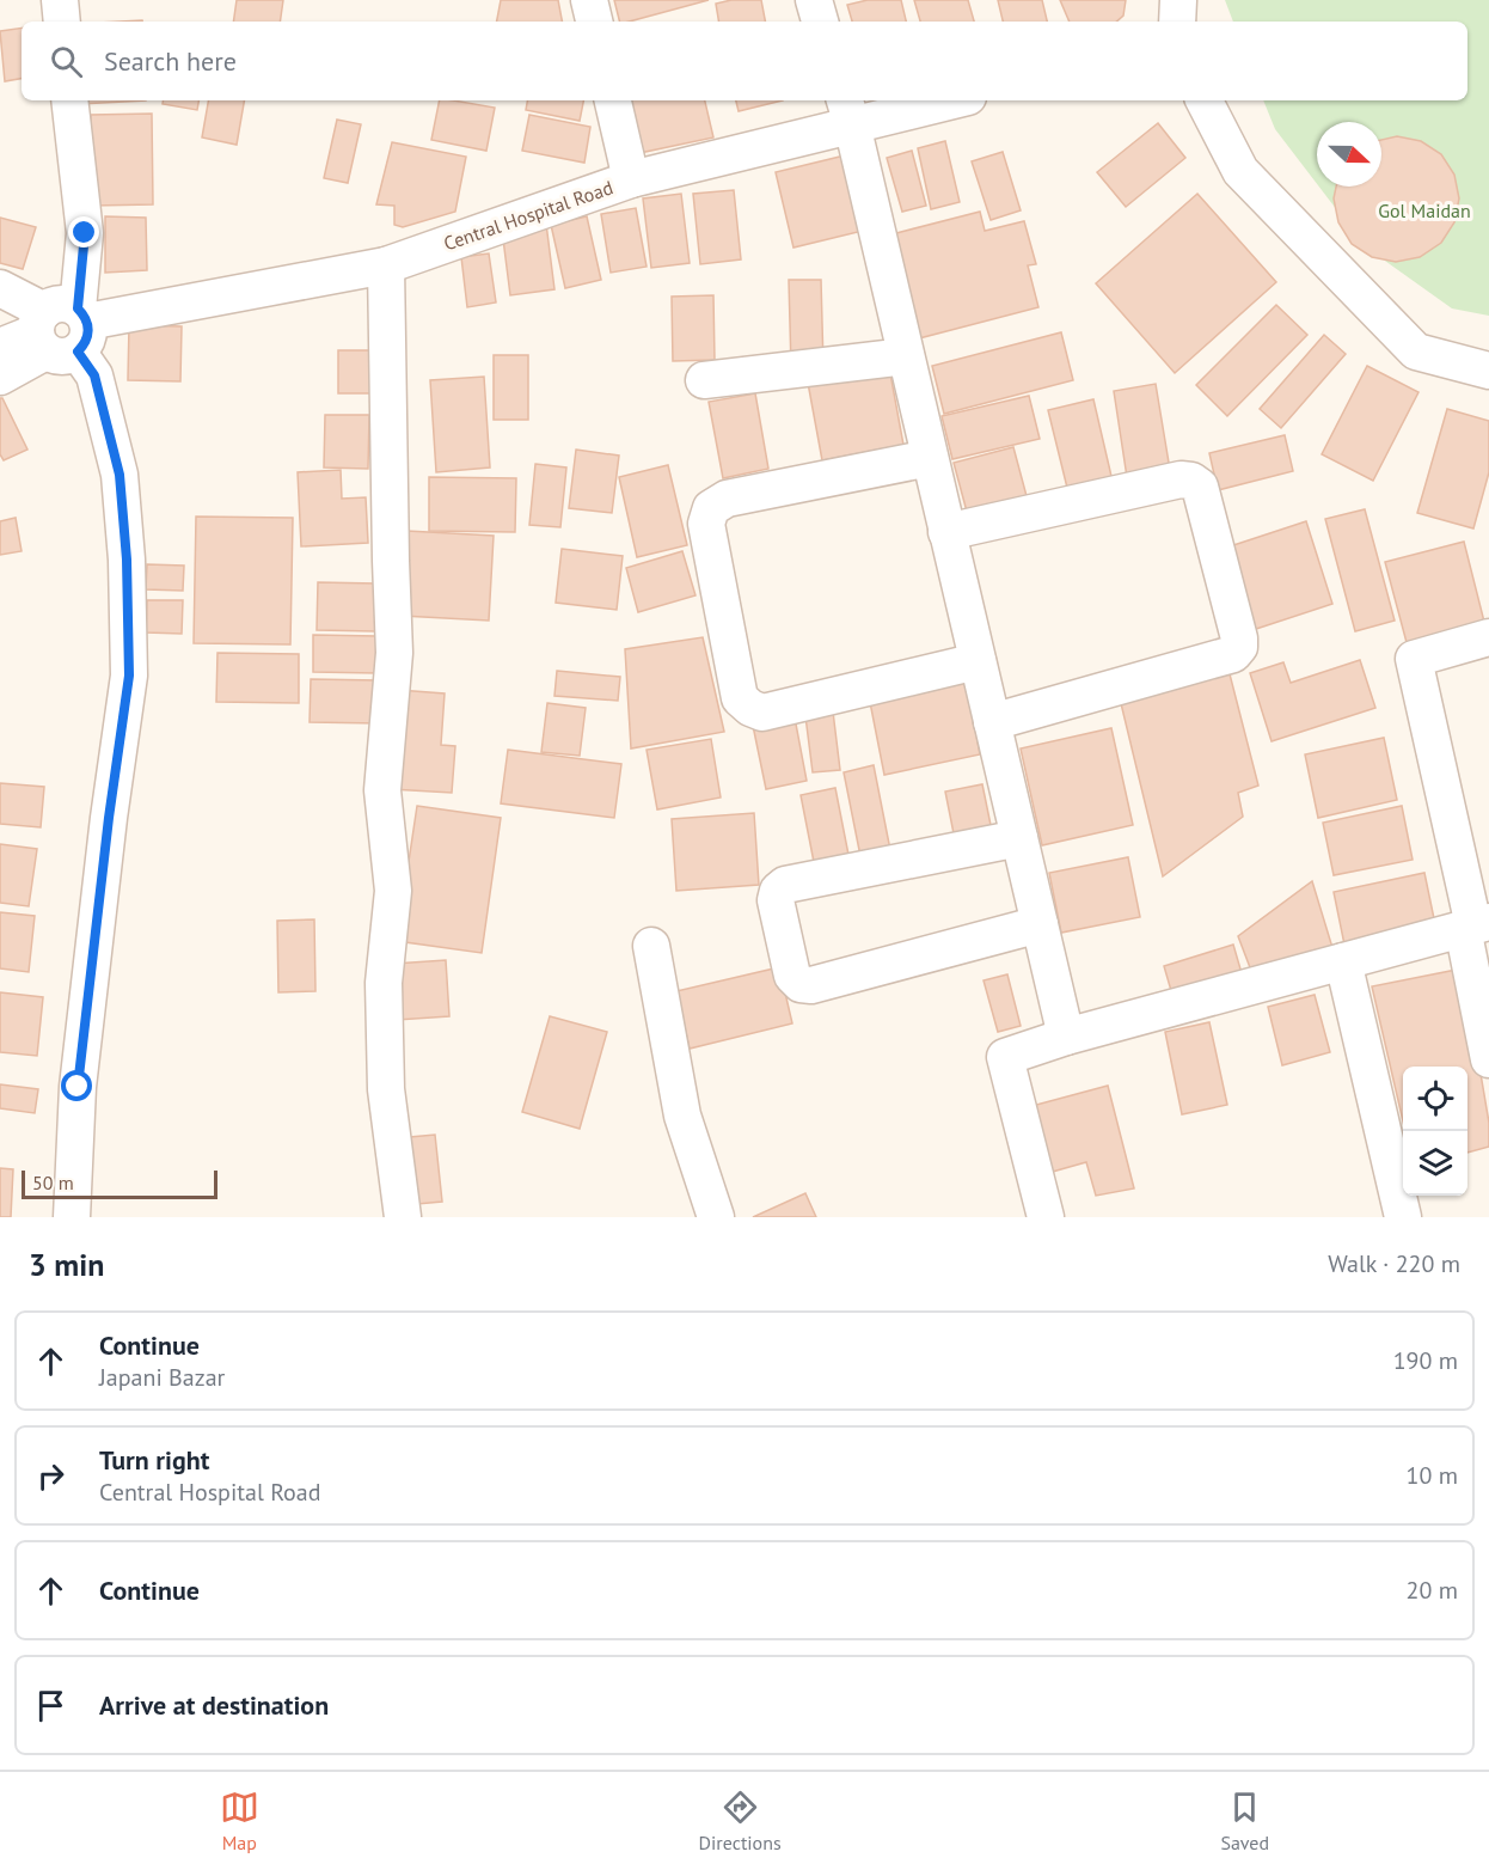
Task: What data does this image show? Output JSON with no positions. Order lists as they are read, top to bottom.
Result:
{
  "streets": {
    "street": ["Central Hospital Road"]
  },
  "parks": ["Gol Maidan"],
  "scale_bar": "50 m",
  "north": "right",
  "page": {
    "search": "Search here",
    "scale": "50 m",
    "heading": ["3 min", "Walk · 220 m"],
    "list": [
      ["Continue", "Japani Bazar", "190 m"],
      ["Turn right", "Central Hospital Road", "10 m"],
      ["Continue", "20 m"],
      "Arrive at destination"
    ],
    "nav": ["Map", "Directions", "Saved"]
  }
}
